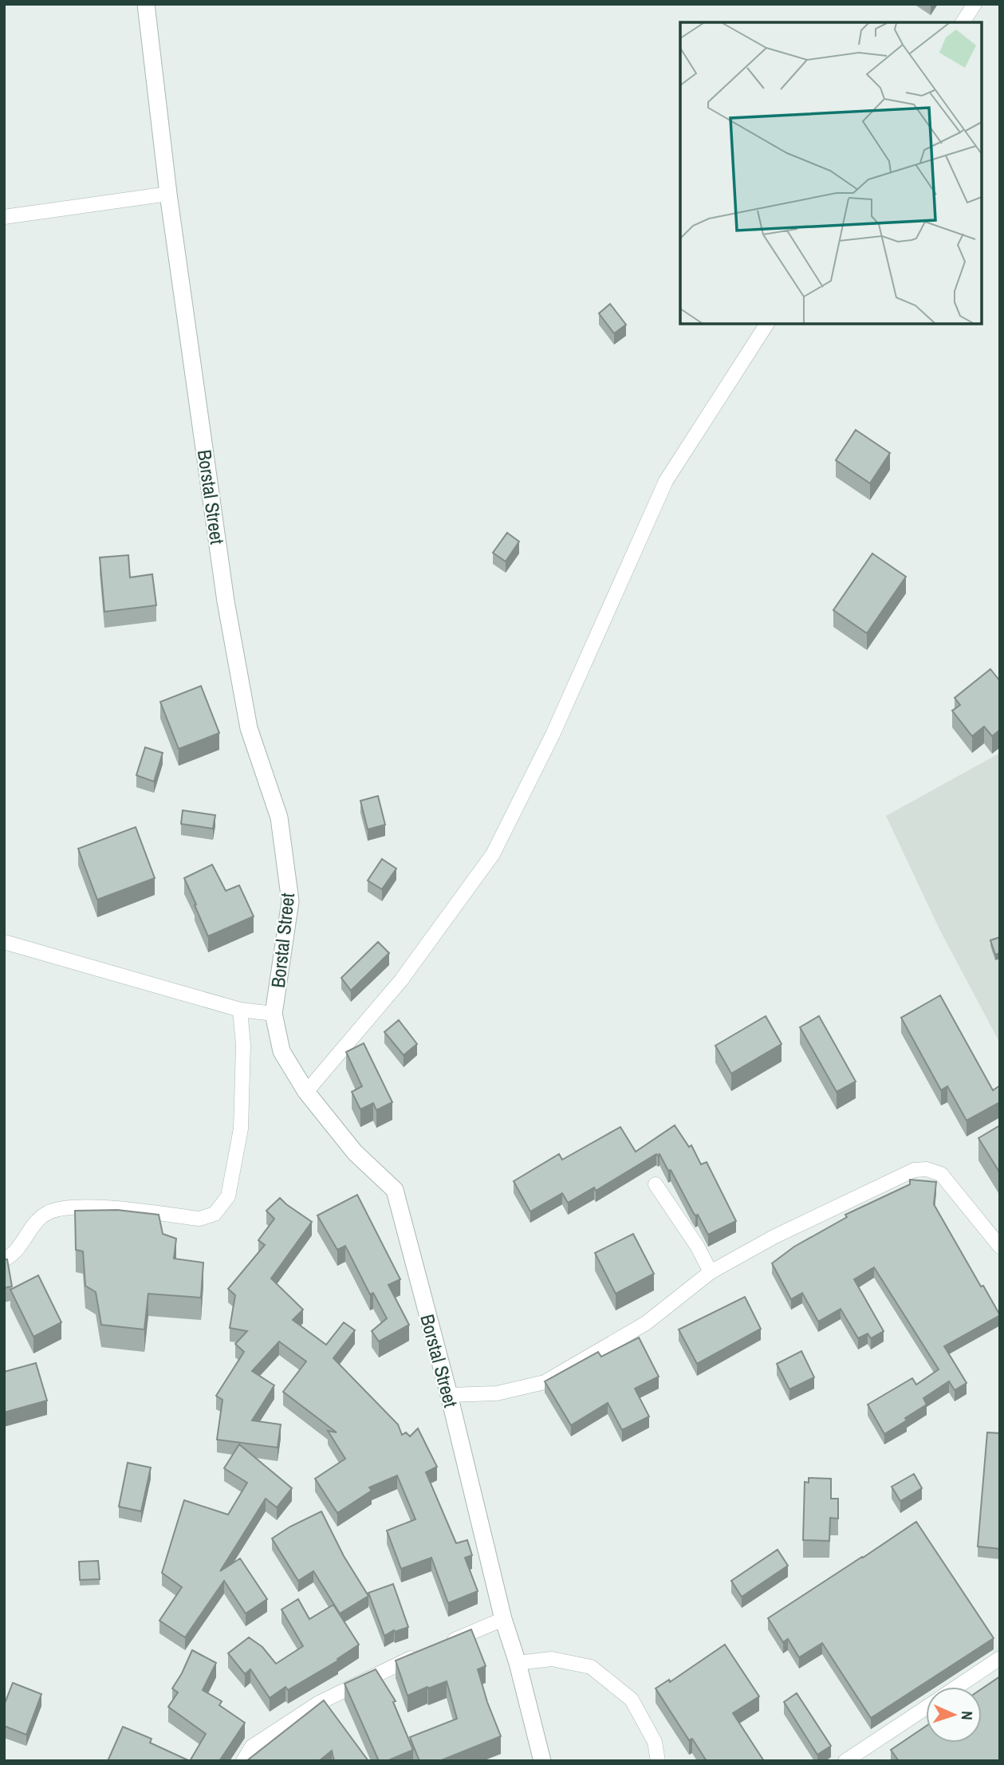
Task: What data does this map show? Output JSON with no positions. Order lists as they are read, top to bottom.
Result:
{
  "streets": {
    "street": ["Borstal Street"]
  },
  "north": "right"
}
